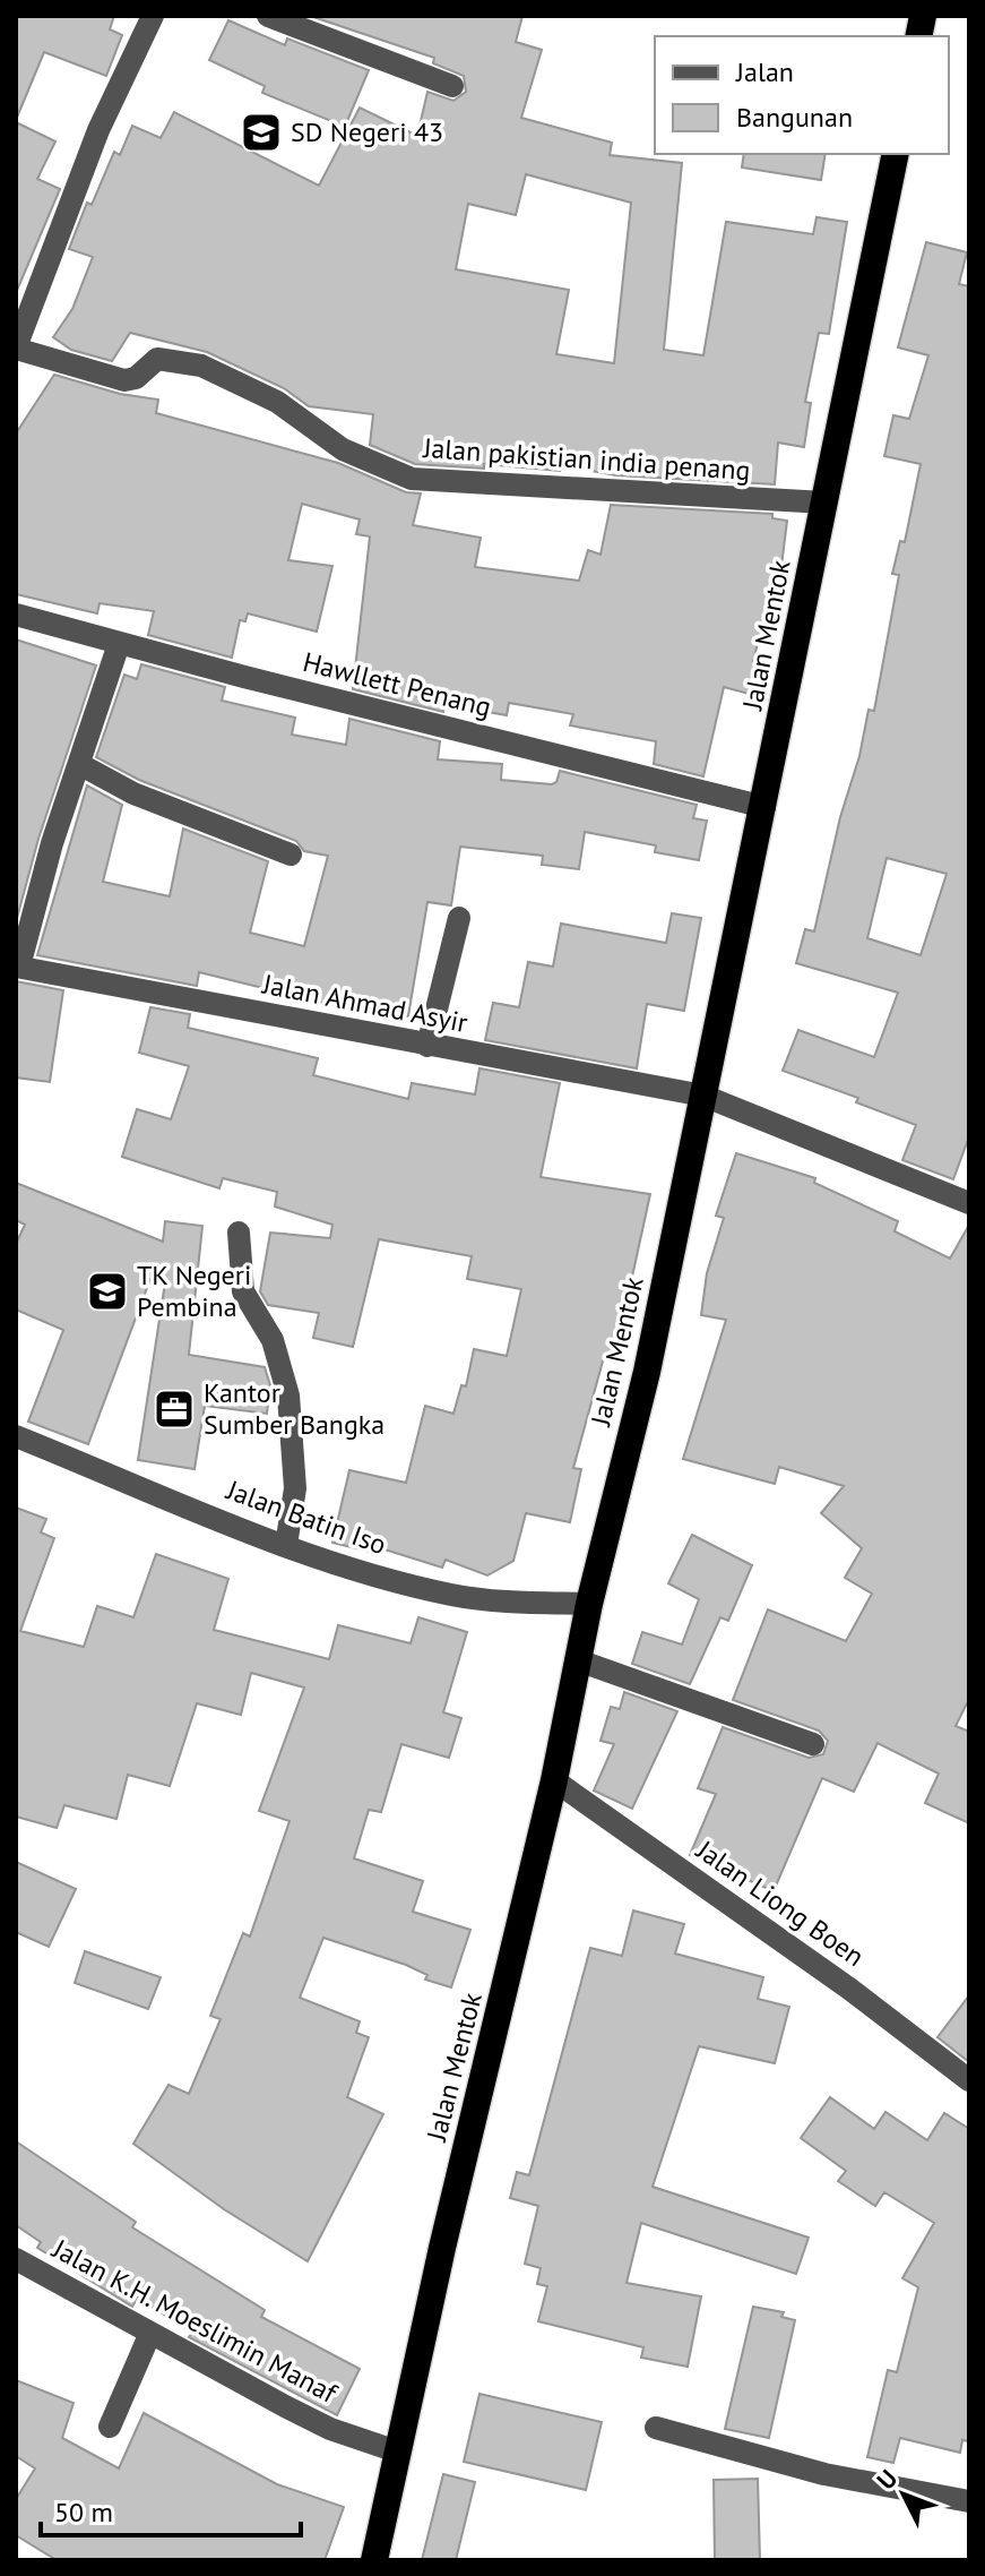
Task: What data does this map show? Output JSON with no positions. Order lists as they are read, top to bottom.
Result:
{
  "streets": {
    "highway": ["Jalan Mentok"],
    "street": [
      "Jalan pakistian india penang",
      "Hawllett Penang",
      "Jalan Ahmad Asyir",
      "Jalan Batin Iso",
      "Jalan Liong Boen",
      "Jalan K.H. Moeslimin Manaf"
    ]
  },
  "crossings": [
    ["Jalan pakistian india penang", "Jalan Mentok"],
    ["Jalan Mentok", "Hawllett Penang"],
    ["Jalan Mentok", "Jalan Ahmad Asyir"],
    ["Jalan Mentok", "Jalan Batin Iso"],
    ["Jalan Mentok", "Jalan Liong Boen"],
    ["Jalan Mentok", "Jalan K.H. Moeslimin Manaf"]
  ],
  "places": {
    "school or university": ["SD Negeri 43", "TK Negeri Pembina"],
    "office": ["Kantor Sumber Bangka"]
  },
  "legend": ["Jalan", "Bangunan"],
  "scale_bar": "50 m",
  "north": "top left"
}
